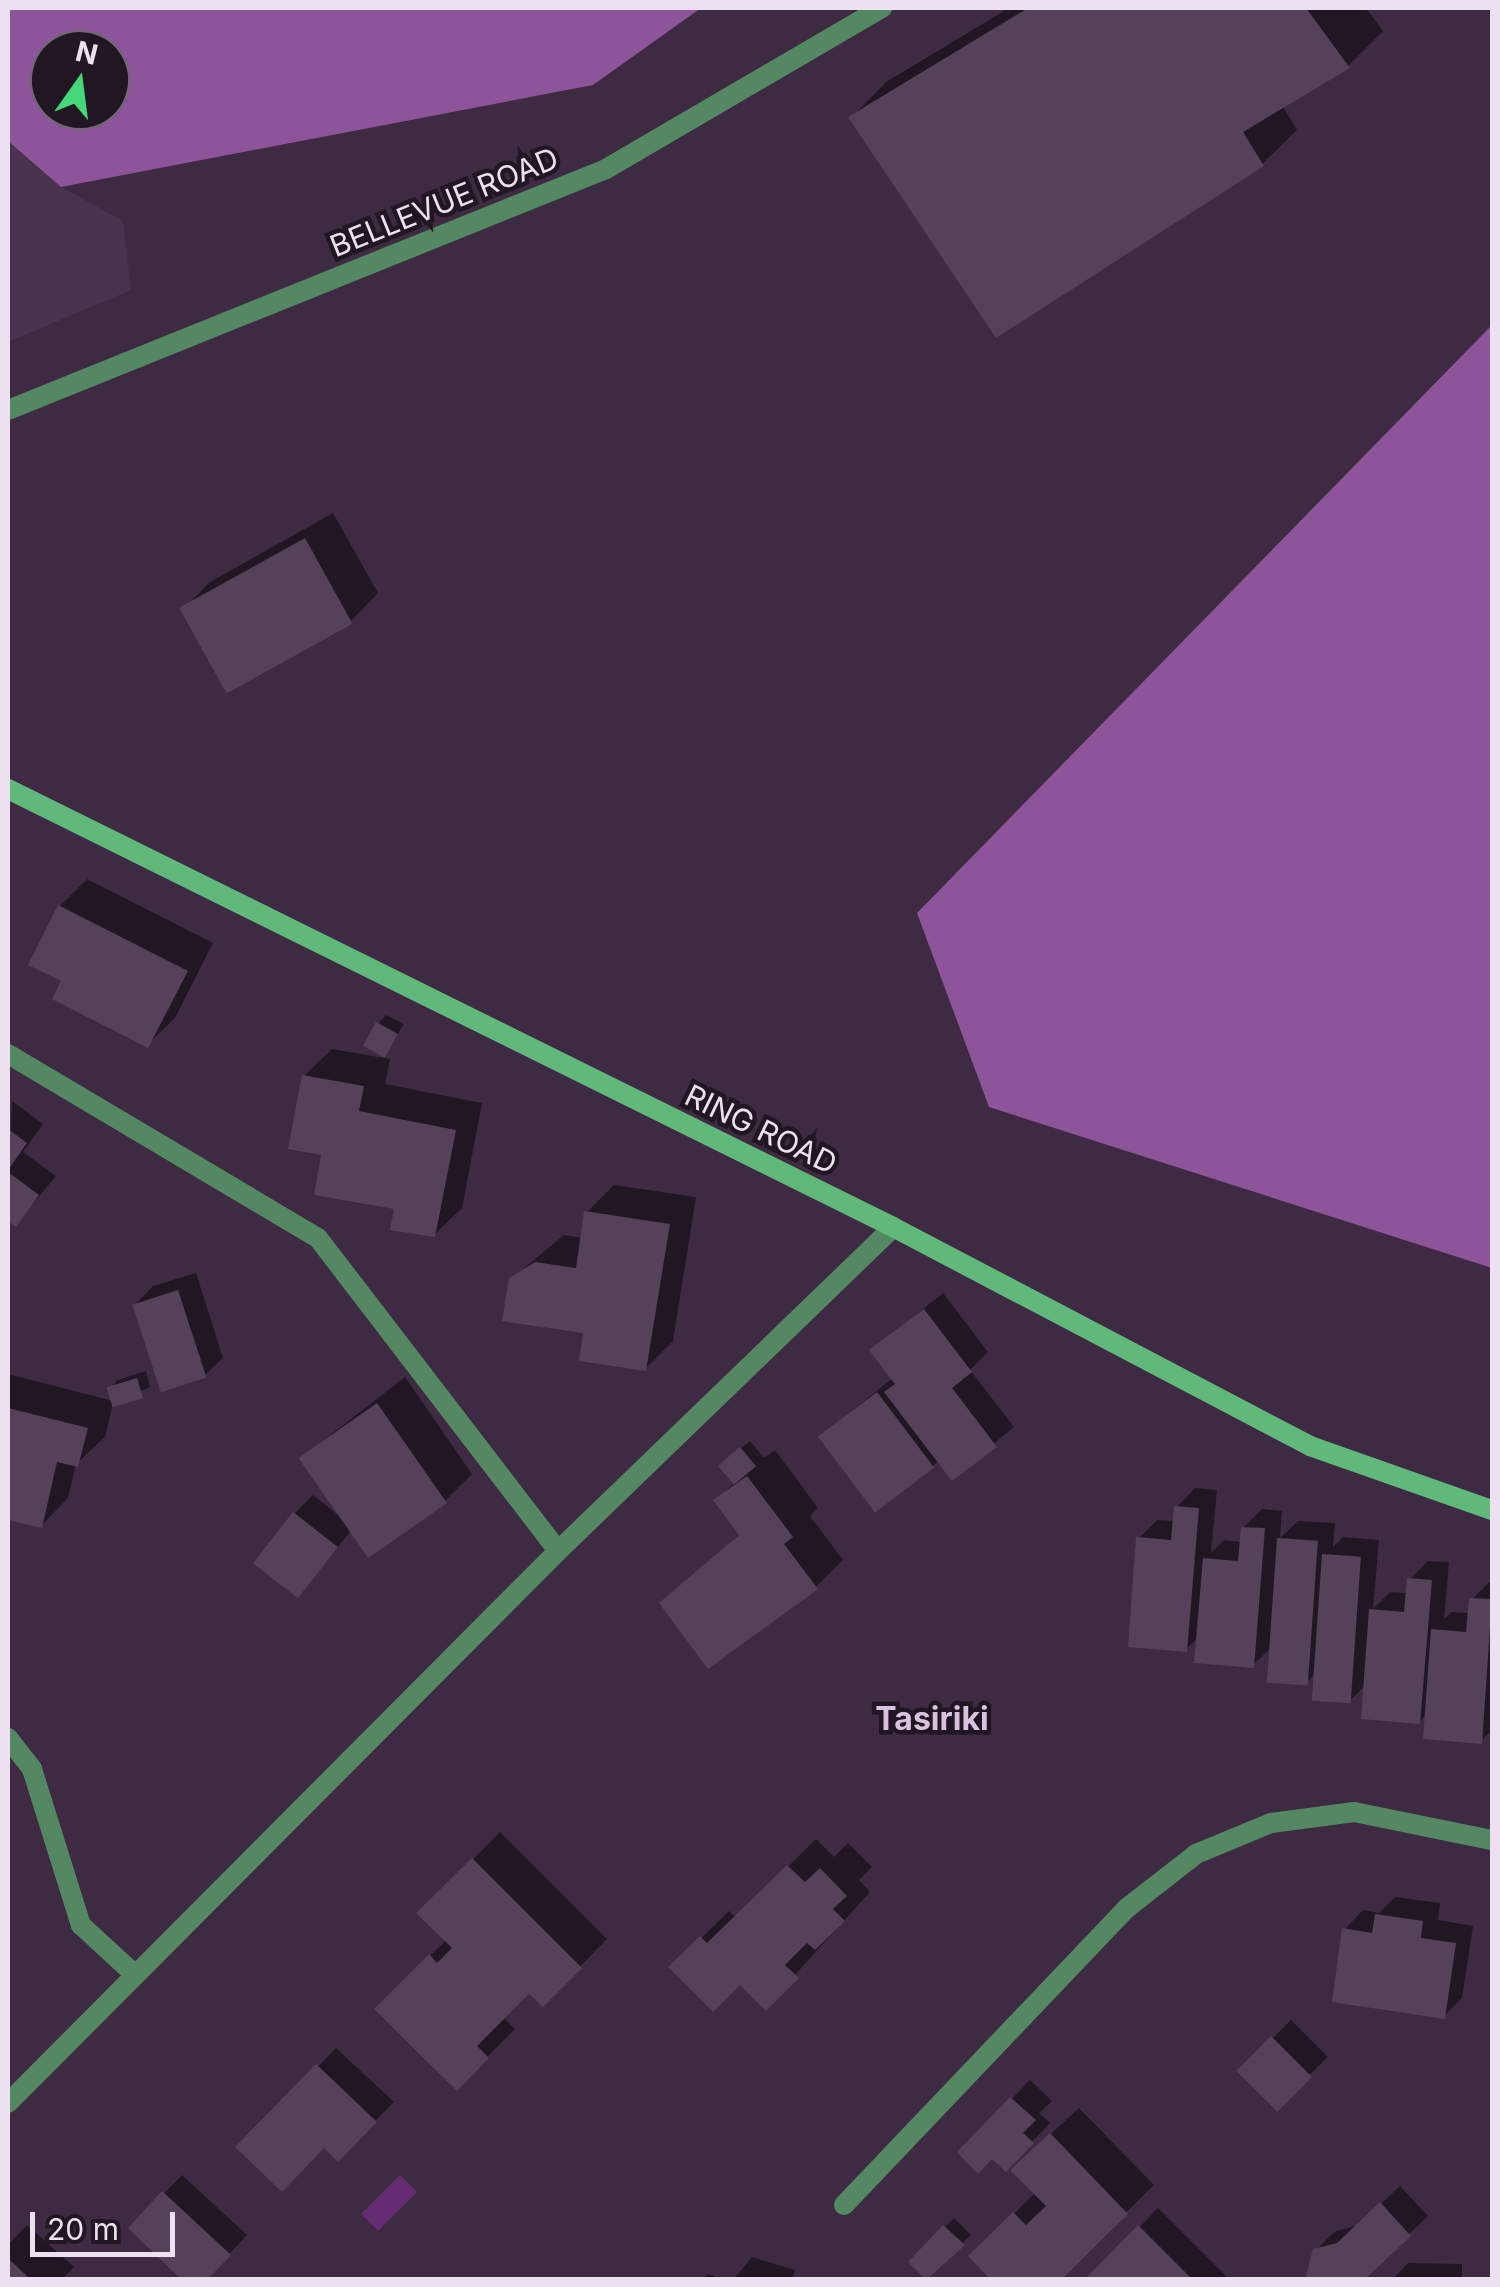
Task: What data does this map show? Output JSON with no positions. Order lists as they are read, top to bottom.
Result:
{
  "streets": {
    "main road": ["RING ROAD"],
    "street": ["BELLEVUE ROAD"]
  },
  "districts": ["Tasiriki"],
  "scale_bar": "20 m",
  "north": "top"
}
